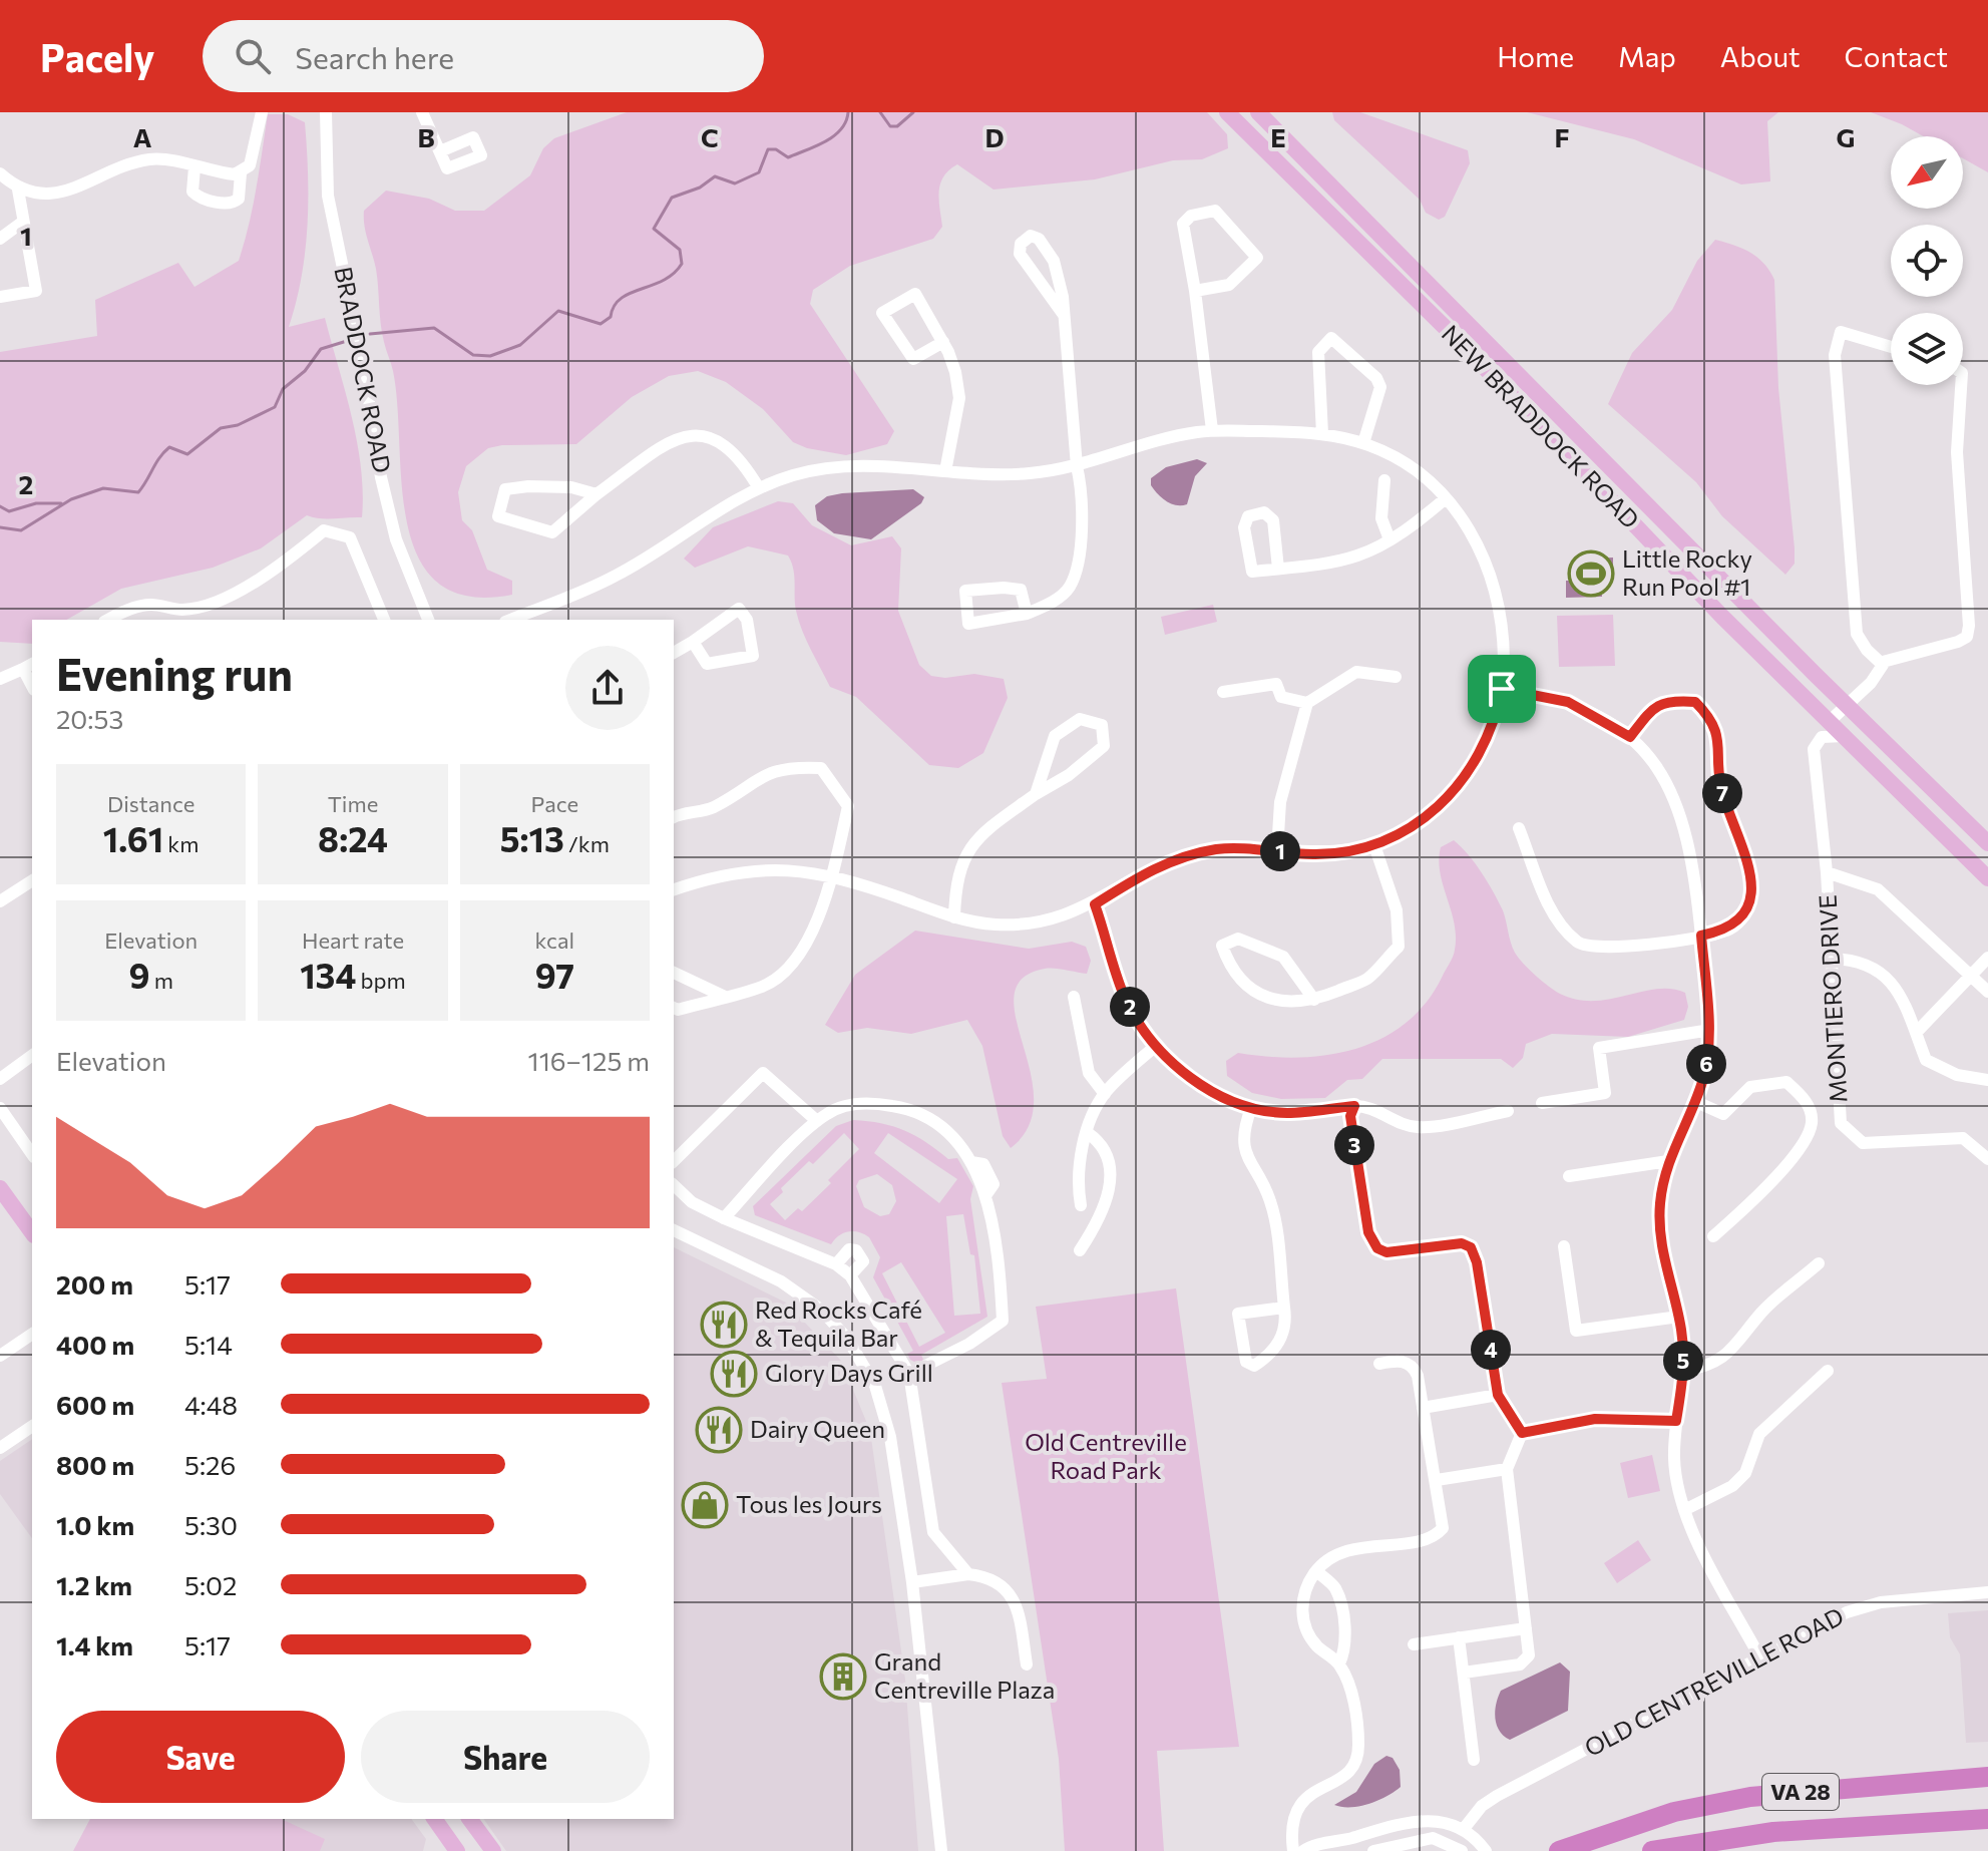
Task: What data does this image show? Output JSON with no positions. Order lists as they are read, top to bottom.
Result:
{
  "streets": {
    "highway": ["VA 28"],
    "main road": ["NEW BRADDOCK ROAD"],
    "street": ["BRADDOCK ROAD", "MONTIERO DRIVE", "OLD CENTREVILLE ROAD"]
  },
  "crossings": [
    ["NEW BRADDOCK ROAD", "MONTIERO DRIVE"]
  ],
  "parks": ["Old Centreville Road Park"],
  "places": {
    "sports": ["Little Rocky Run Pool #1"],
    "restaurant": ["Red Rocks Café & Tequila Bar", "Glory Days Grill", "Dairy Queen"],
    "shop": ["Tous les Jours"],
    "building": ["Grand Centreville Plaza"]
  },
  "north": "bottom left",
  "page": {
    "header": "Pacely",
    "search": "Search here",
    "nav": [
      "Home",
      "Map",
      "About",
      "Contact"
    ],
    "heading": ["Evening run", "20:53"],
    "stats": [
      ["Distance", "1.61 km"],
      ["Time", "8:24"],
      ["Pace", "5:13 /km"],
      ["Elevation", "9 m"],
      ["Heart rate", "134 bpm"],
      ["kcal", "97"]
    ],
    "pins": [
      "7",
      "1",
      "2",
      "6",
      "3",
      "4",
      "5"
    ],
    "chart": ["Elevation", "116–125 m"],
    "list": [
      {
        "name": "200 m",
        "note": "5:17"
      },
      {
        "name": "400 m",
        "note": "5:14"
      },
      {
        "name": "600 m",
        "note": "4:48"
      },
      {
        "name": "800 m",
        "note": "5:26"
      },
      {
        "name": "1.0 km",
        "note": "5:30"
      },
      {
        "name": "1.2 km",
        "note": "5:02"
      },
      {
        "name": "1.4 km",
        "note": "5:17"
      }
    ],
    "buttons": ["Save", "Share"]
  },
  "grid": {
    "columns": [
      "A",
      "B",
      "C",
      "D",
      "E",
      "F",
      "G"
    ],
    "rows": ["1", "2"]
  }
}
